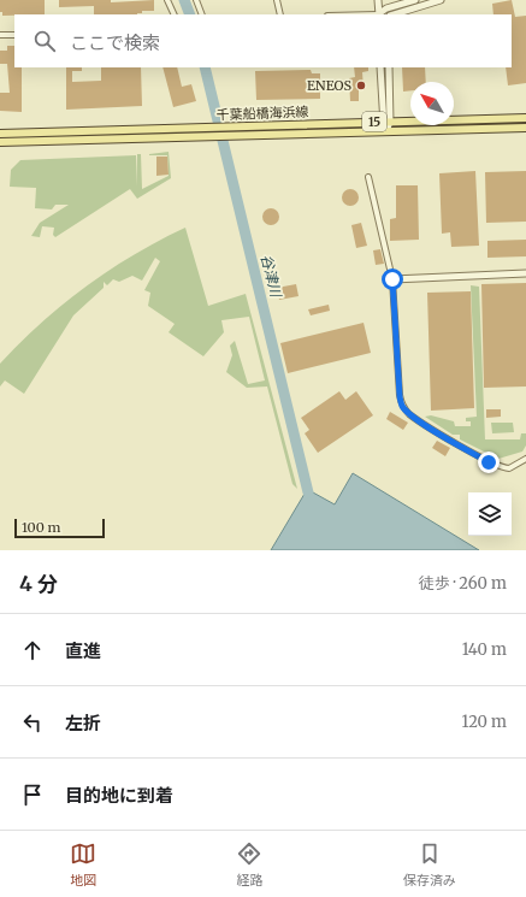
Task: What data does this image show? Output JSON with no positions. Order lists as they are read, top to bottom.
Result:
{
  "streets": {
    "main road": ["千葉船橋海浜線", "15"]
  },
  "water": ["谷津川"],
  "places": ["ENEOS"],
  "scale_bar": "100 m",
  "north": "top left",
  "page": {
    "search": "ここで検索",
    "scale": "100 m",
    "heading": ["4 分", "徒歩 · 260 m"],
    "list": [
      ["直進", "140 m"],
      ["左折", "120 m"],
      "目的地に到着"
    ],
    "nav": ["地図", "経路", "保存済み"]
  }
}
